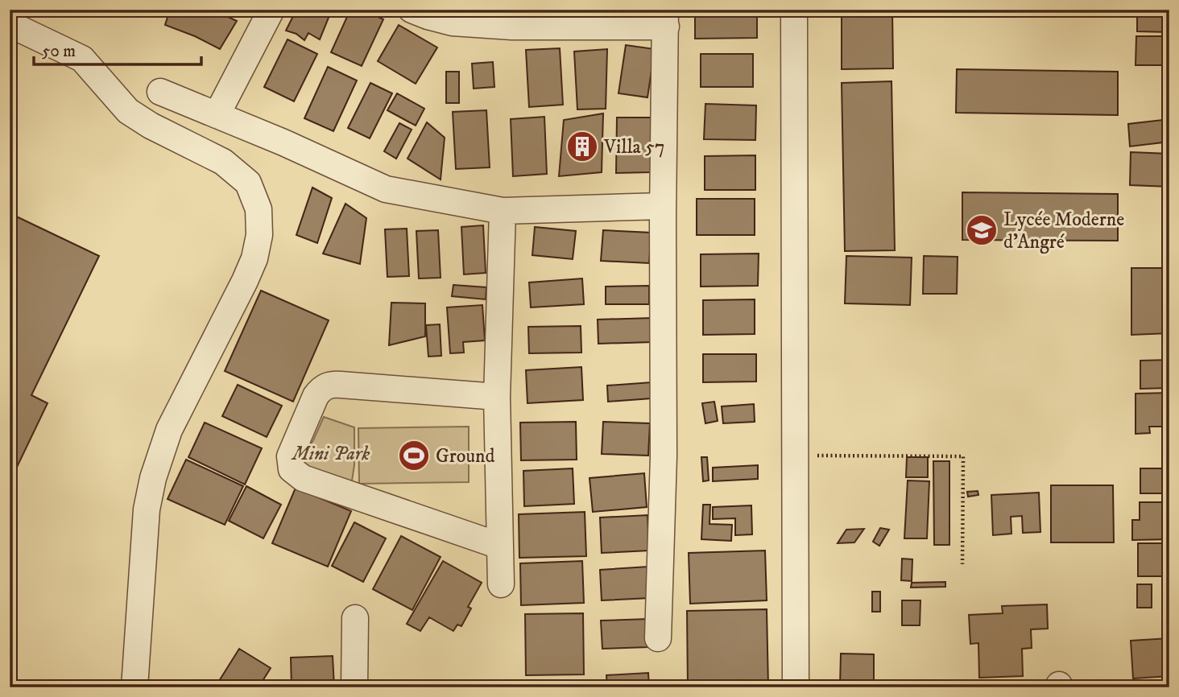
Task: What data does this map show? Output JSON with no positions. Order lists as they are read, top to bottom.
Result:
{
  "parks": ["Mini Park"],
  "places": {
    "building": ["Villa 57"],
    "school or university": ["Lycée Moderne d'Angré"],
    "sports": ["Ground"]
  },
  "scale_bar": "50 m"
}
